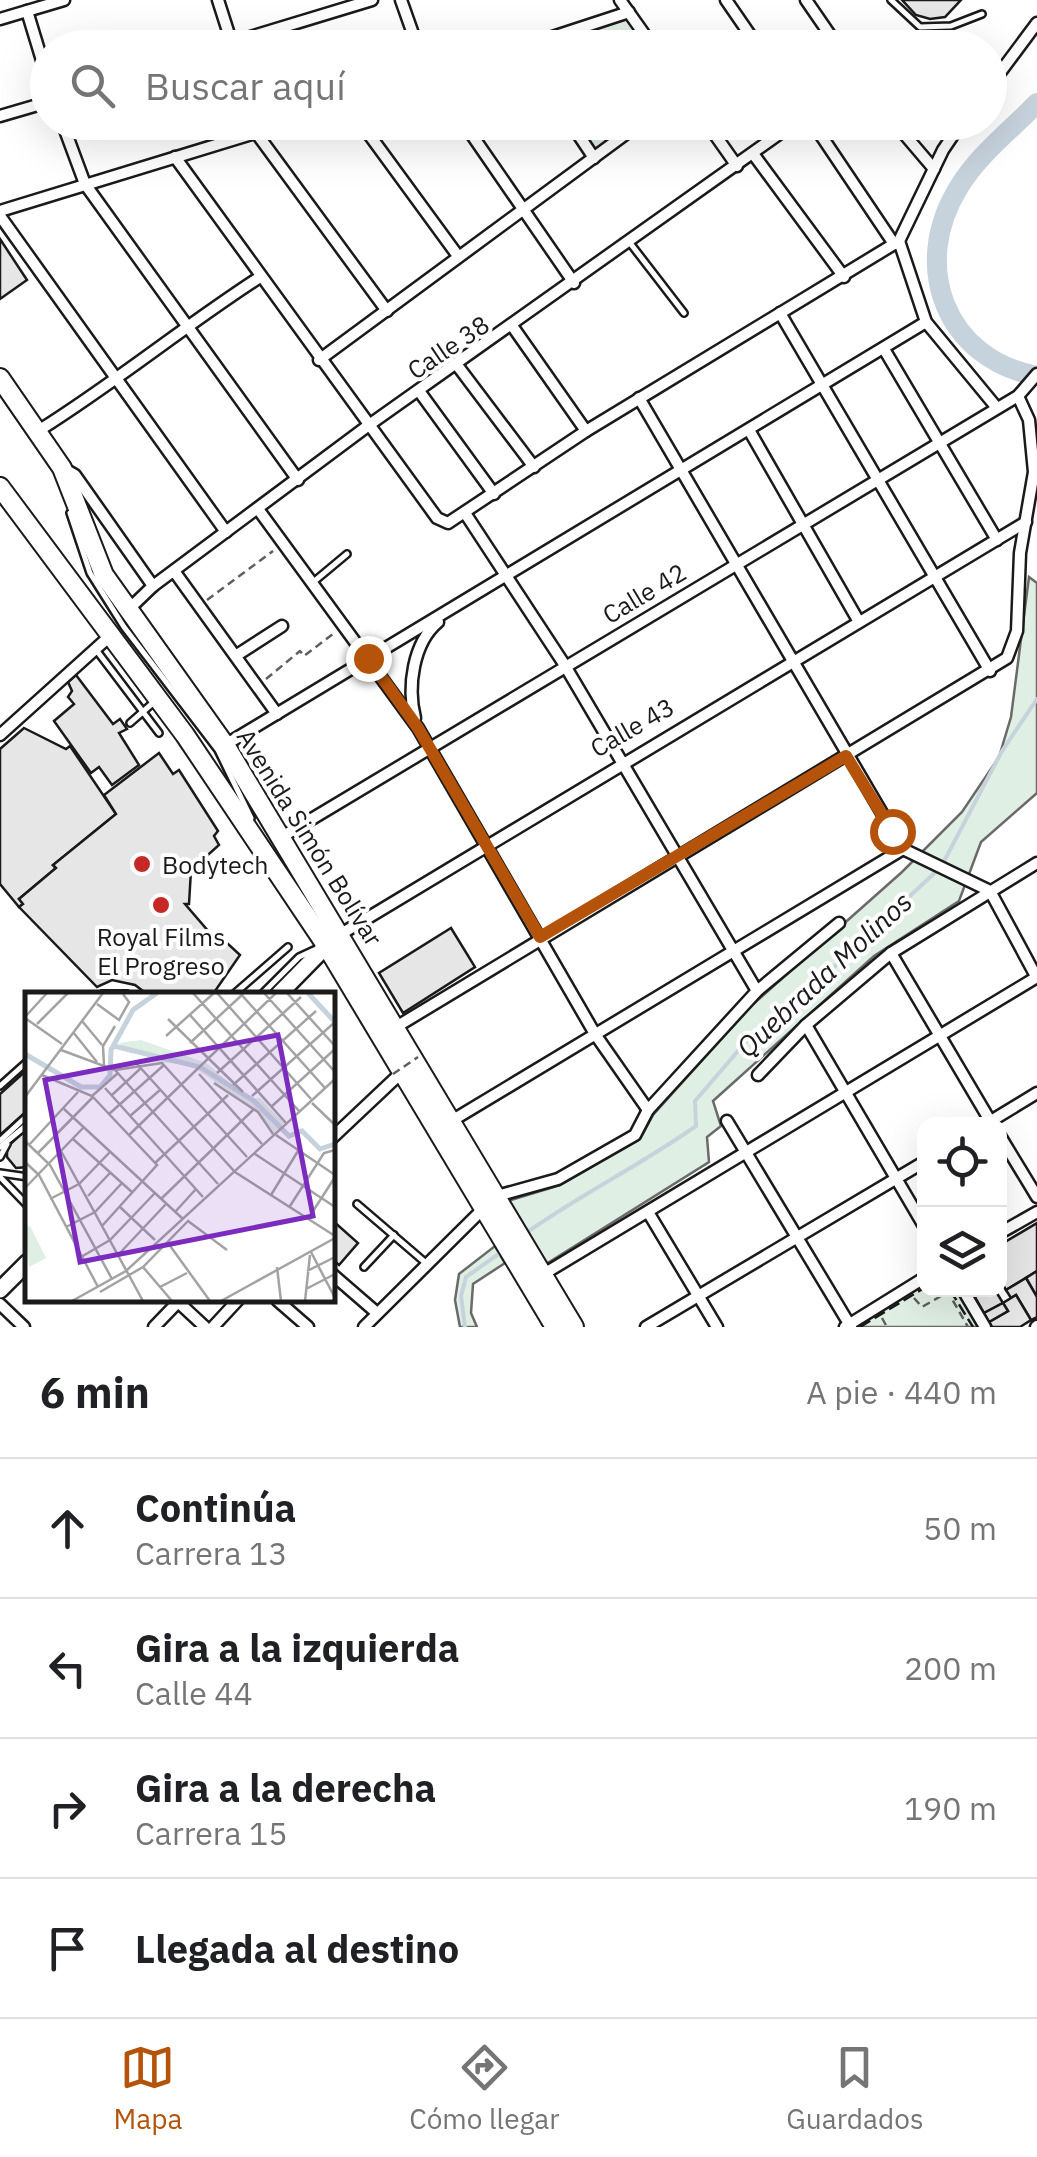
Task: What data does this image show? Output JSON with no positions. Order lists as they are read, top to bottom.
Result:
{
  "streets": {
    "main road": ["Avenida Simón Bolívar"],
    "street": ["Calle 38", "Calle 42", "Calle 43"]
  },
  "crossings": [
    ["Calle 38", "Avenida Simón Bolívar"],
    ["Calle 42", "Avenida Simón Bolívar"],
    ["Calle 43", "Avenida Simón Bolívar"]
  ],
  "water": ["Quebrada Molinos"],
  "places": ["Bodytech", "Royal Films El Progreso"],
  "page": {
    "search": "Buscar aquí",
    "heading": ["6 min", "A pie · 440 m"],
    "list": [
      ["Continúa", "Carrera 13", "50 m"],
      ["Gira a la izquierda", "Calle 44", "200 m"],
      ["Gira a la derecha", "Carrera 15", "190 m"],
      "Llegada al destino"
    ],
    "nav": ["Mapa", "Cómo llegar", "Guardados"]
  }
}
